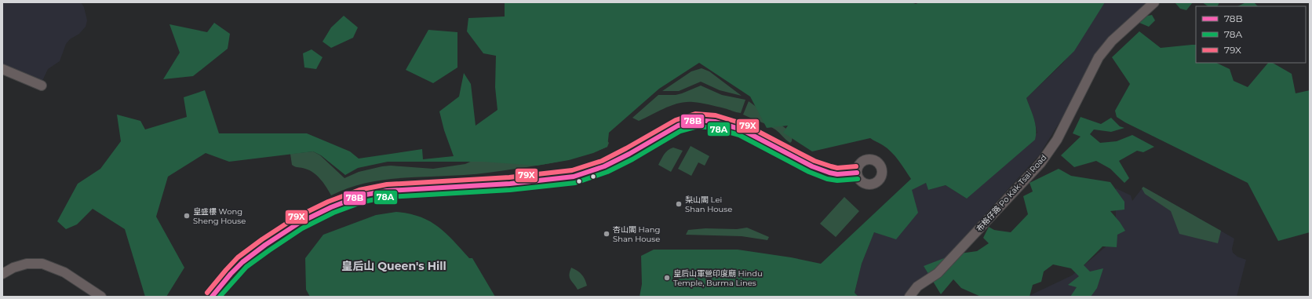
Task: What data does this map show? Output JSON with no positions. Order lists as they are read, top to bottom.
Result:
{
  "streets": {
    "street": ["布格仔路 Po Kak Tsai Road"]
  },
  "districts": ["皇后山 Queen's Hill"],
  "places": [
    "梨山閣 Lei Shan House",
    "皇盛樓 Wong Sheng House",
    "杏山閣 Hang Shan House",
    "皇后山軍營印度廟 Hindu Temple, Burma Lines"
  ],
  "lines": ["transit line 79X", "transit line 78B", "transit line 78A"],
  "legend": ["78B", "78A", "79X"]
}
